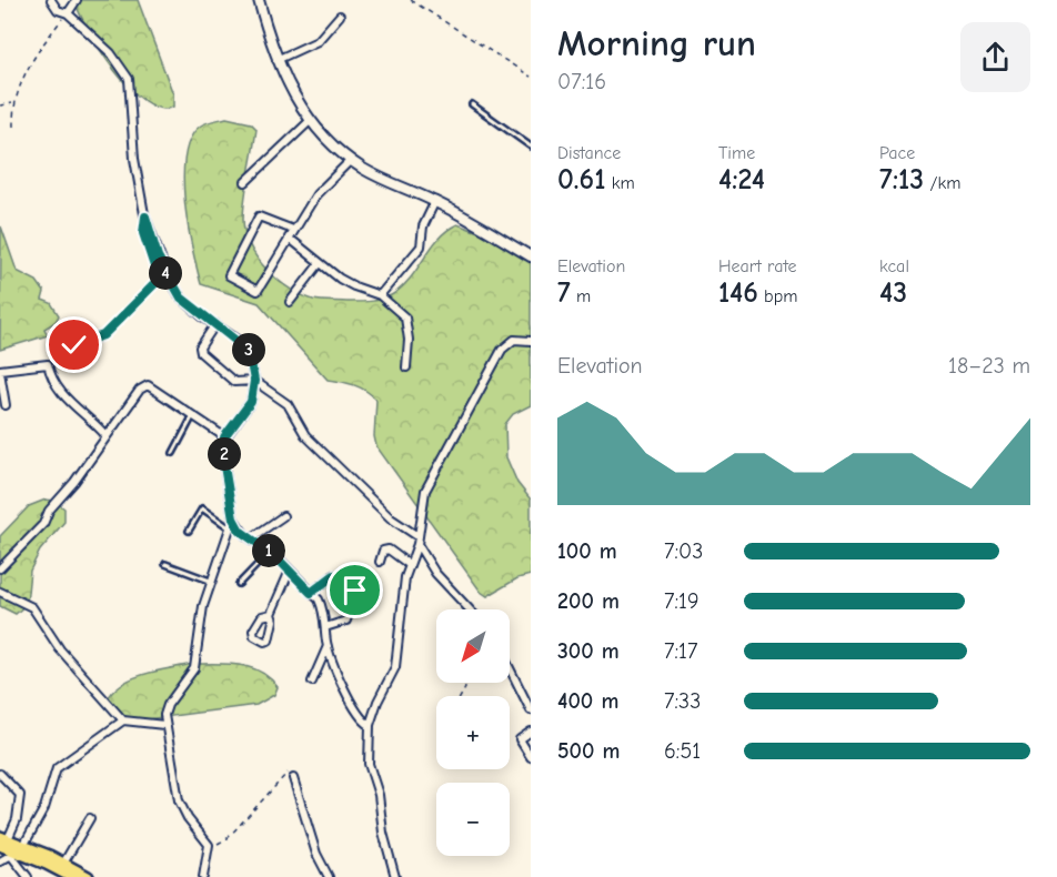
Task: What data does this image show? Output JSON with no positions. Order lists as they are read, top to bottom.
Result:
{
  "north": "bottom left",
  "page": {
    "heading": ["Morning run", "07:16"],
    "stats": [
      ["Distance", "0.61 km"],
      ["Time", "4:24"],
      ["Pace", "7:13 /km"],
      ["Elevation", "7 m"],
      ["Heart rate", "146 bpm"],
      ["kcal", "43"]
    ],
    "pins": [
      "4",
      "3",
      "2",
      "1"
    ],
    "chart": ["Elevation", "18–23 m"],
    "list": [
      {
        "name": "100 m",
        "note": "7:03"
      },
      {
        "name": "200 m",
        "note": "7:19"
      },
      {
        "name": "300 m",
        "note": "7:17"
      },
      {
        "name": "400 m",
        "note": "7:33"
      },
      {
        "name": "500 m",
        "note": "6:51"
      }
    ],
    "map_buttons": ["+", "−"]
  }
}
